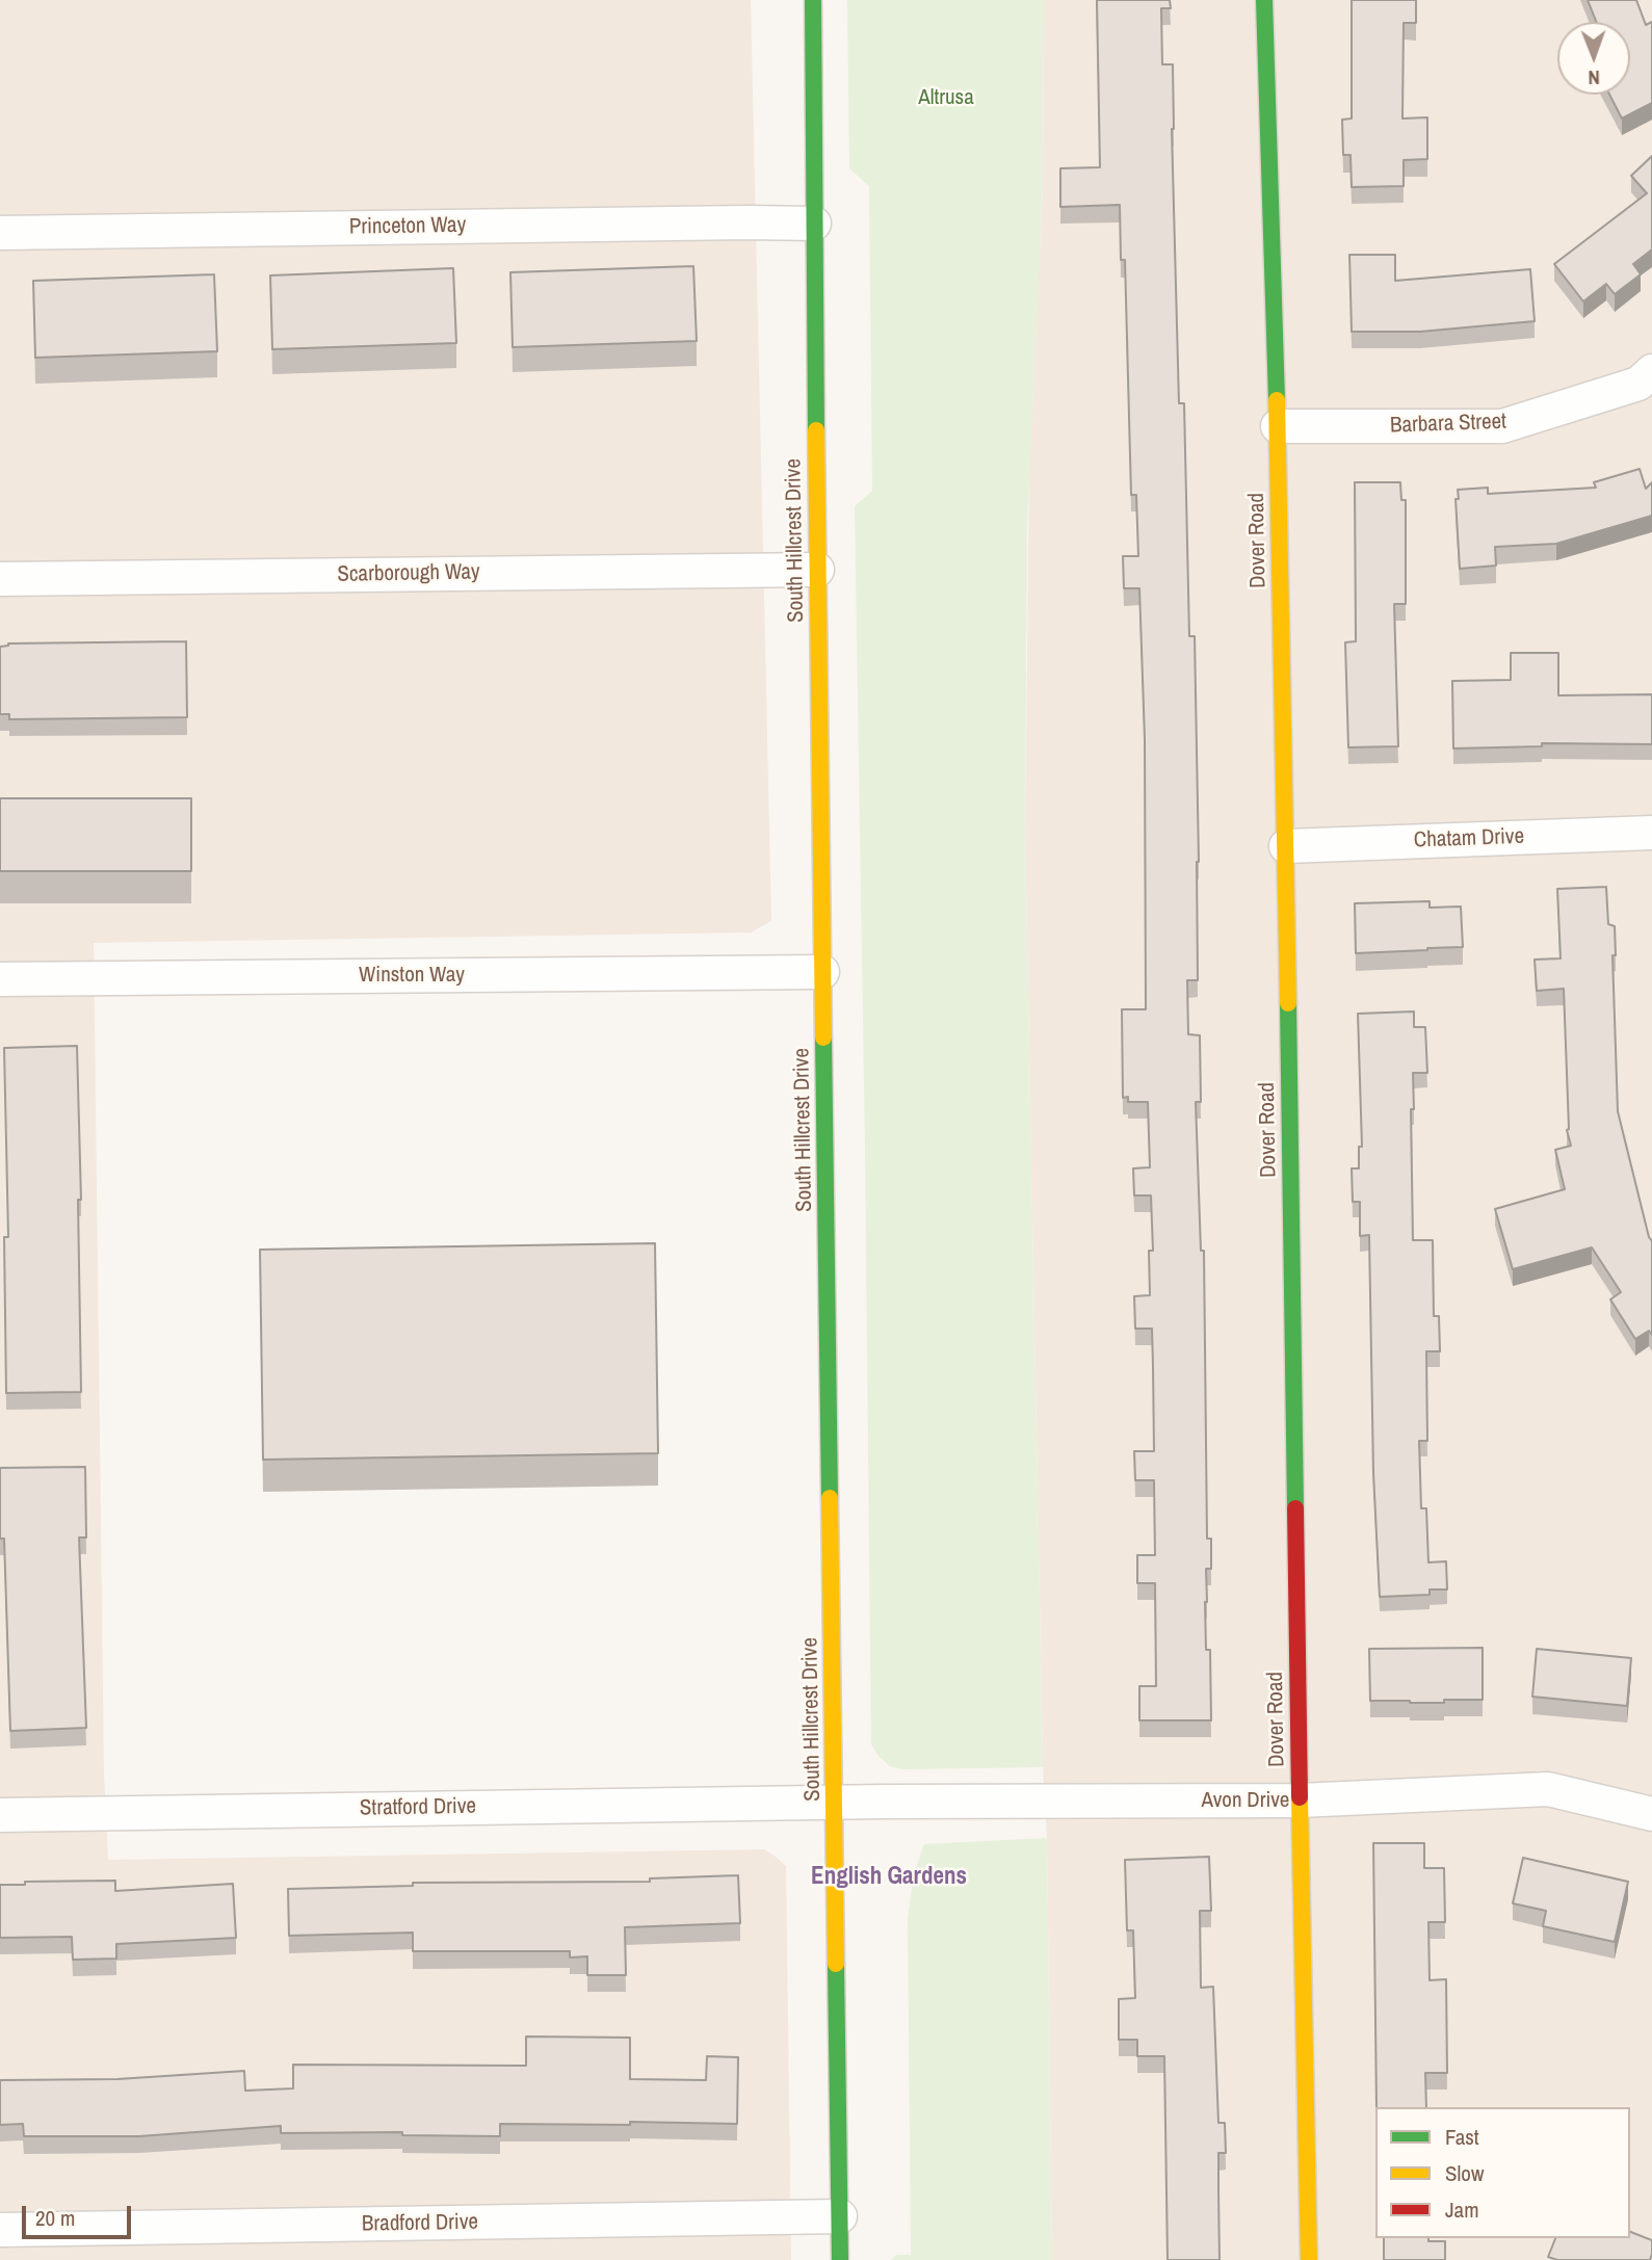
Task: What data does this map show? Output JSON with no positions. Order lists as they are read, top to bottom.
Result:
{
  "streets": {
    "street": [
      "Princeton Way",
      "Barbara Street",
      "South Hillcrest Drive",
      "Dover Road",
      "Scarborough Way",
      "Chatam Drive",
      "Winston Way",
      "Avon Drive",
      "Stratford Drive",
      "Bradford Drive"
    ]
  },
  "crossings": [
    ["Princeton Way", "South Hillcrest Drive"],
    ["Barbara Street", "Dover Road"],
    ["South Hillcrest Drive", "Scarborough Way"],
    ["South Hillcrest Drive", "Winston Way"],
    ["South Hillcrest Drive", "Avon Drive"],
    ["South Hillcrest Drive", "Stratford Drive"],
    ["South Hillcrest Drive", "Bradford Drive"],
    ["Dover Road", "Chatam Drive"],
    ["Dover Road", "Avon Drive"],
    ["Avon Drive", "Stratford Drive"]
  ],
  "districts": ["English Gardens"],
  "parks": ["Altrusa"],
  "legend": ["Fast", "Slow", "Jam"],
  "scale_bar": "20 m",
  "north": "bottom"
}
